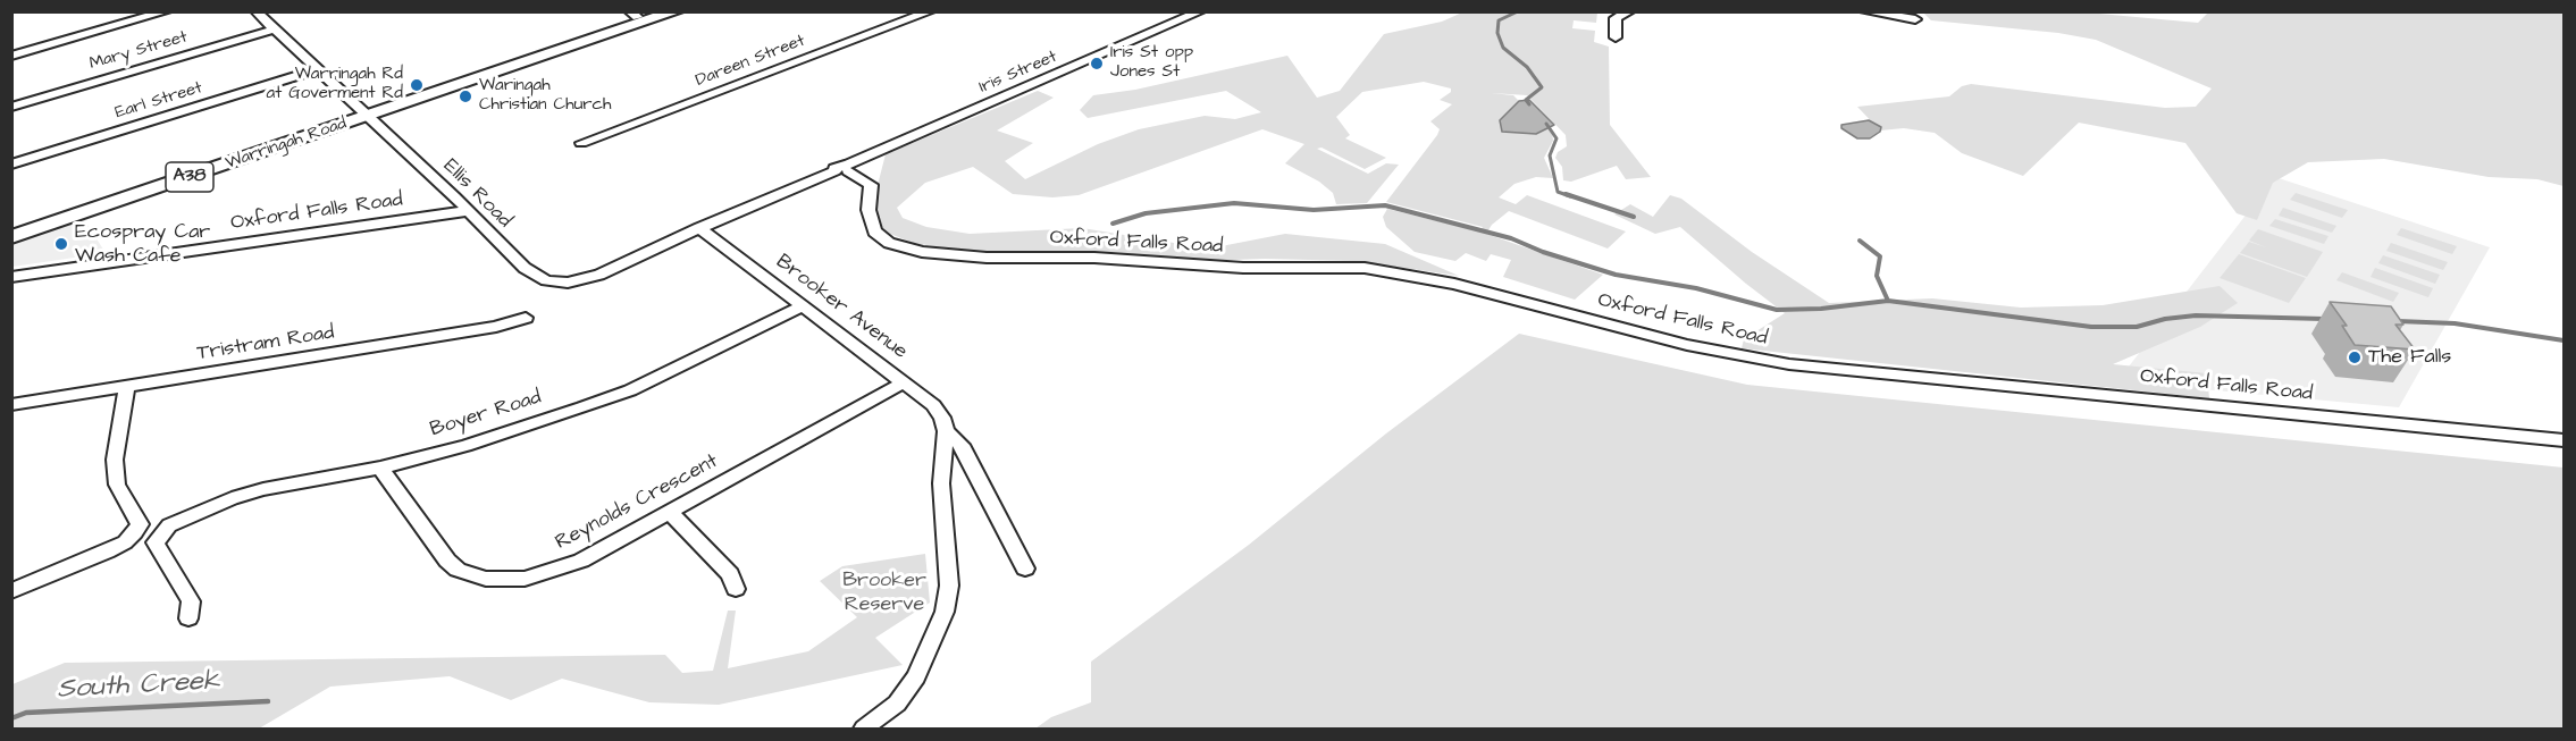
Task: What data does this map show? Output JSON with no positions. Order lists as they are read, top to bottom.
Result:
{
  "streets": {
    "highway": ["Warringah Road", "A38"],
    "street": [
      "Mary Street",
      "Dareen Street",
      "Iris Street",
      "Earl Street",
      "Ellis Road",
      "Oxford Falls Road",
      "Brooker Avenue",
      "Tristram Road",
      "Boyer Road",
      "Reynolds Crescent"
    ]
  },
  "crossings": [
    ["Mary Street", "Ellis Road"],
    ["Iris Street", "Oxford Falls Road"],
    ["Earl Street", "Ellis Road"],
    ["Warringah Road", "Ellis Road"],
    ["Ellis Road", "Oxford Falls Road"],
    ["Ellis Road", "Brooker Avenue"],
    ["Brooker Avenue", "Boyer Road"],
    ["Brooker Avenue", "Reynolds Crescent"],
    ["Boyer Road", "Reynolds Crescent"]
  ],
  "water": ["South Creek"],
  "parks": ["Brooker Reserve"],
  "places": [
    "Iris St opp Jones St",
    "Warringah Rd at Goverment Rd",
    "Waringah Christian Church",
    "Ecospray Car Wash Cafe",
    "The Falls"
  ]
}
